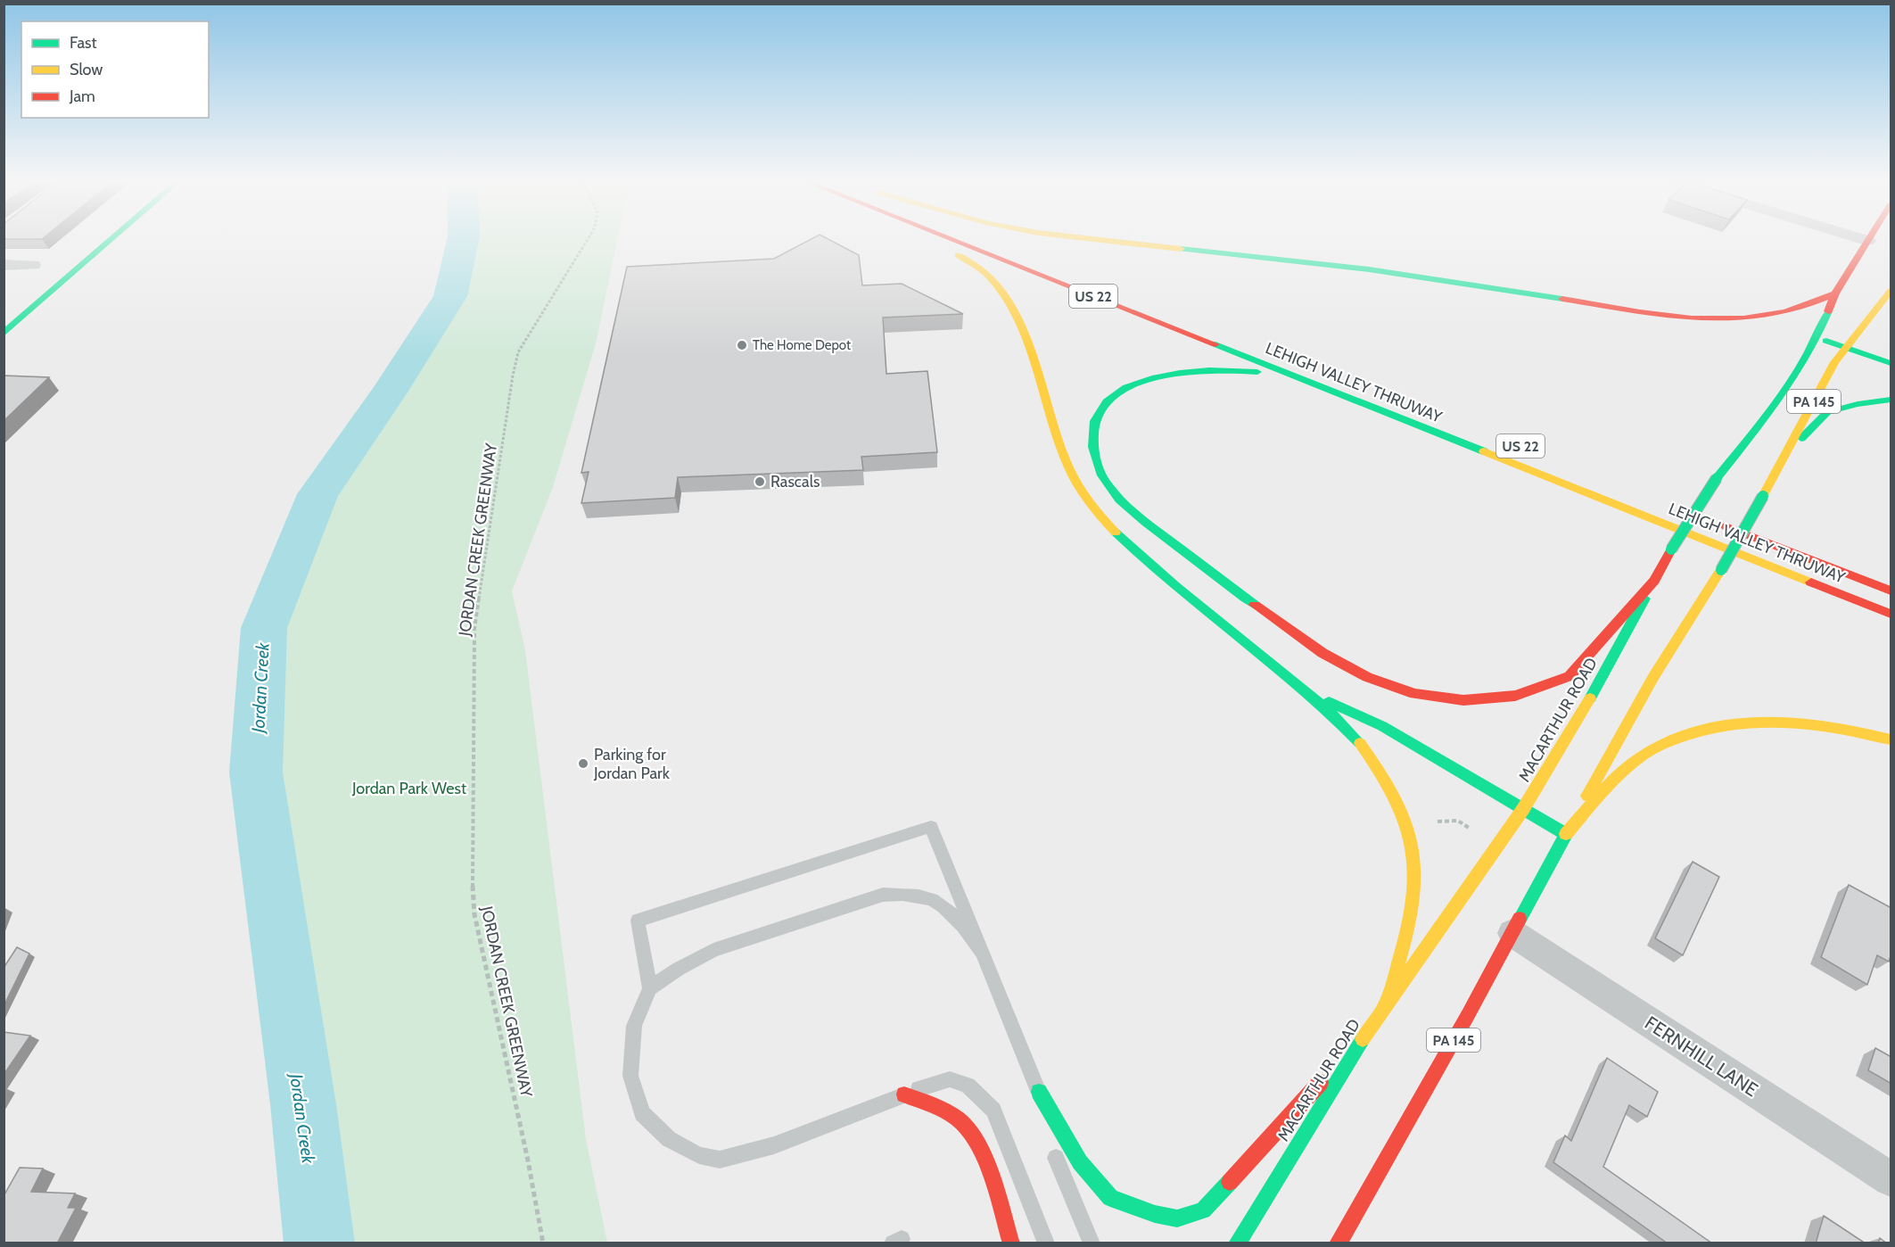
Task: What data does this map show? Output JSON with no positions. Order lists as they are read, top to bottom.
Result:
{
  "streets": {
    "main road": [
      "US 22",
      "LEHIGH VALLEY THRUWAY",
      "PA 145",
      "MACARTHUR ROAD"
    ],
    "street": ["FERNHILL LANE"],
    "path": ["JORDAN CREEK GREENWAY"]
  },
  "crossings": [
    ["PA 145", "FERNHILL LANE"]
  ],
  "water": ["Jordan Creek"],
  "parks": ["Jordan Park West"],
  "places": ["The Home Depot", "Rascals", "Parking for Jordan Park"],
  "legend": ["Fast", "Slow", "Jam"]
}
